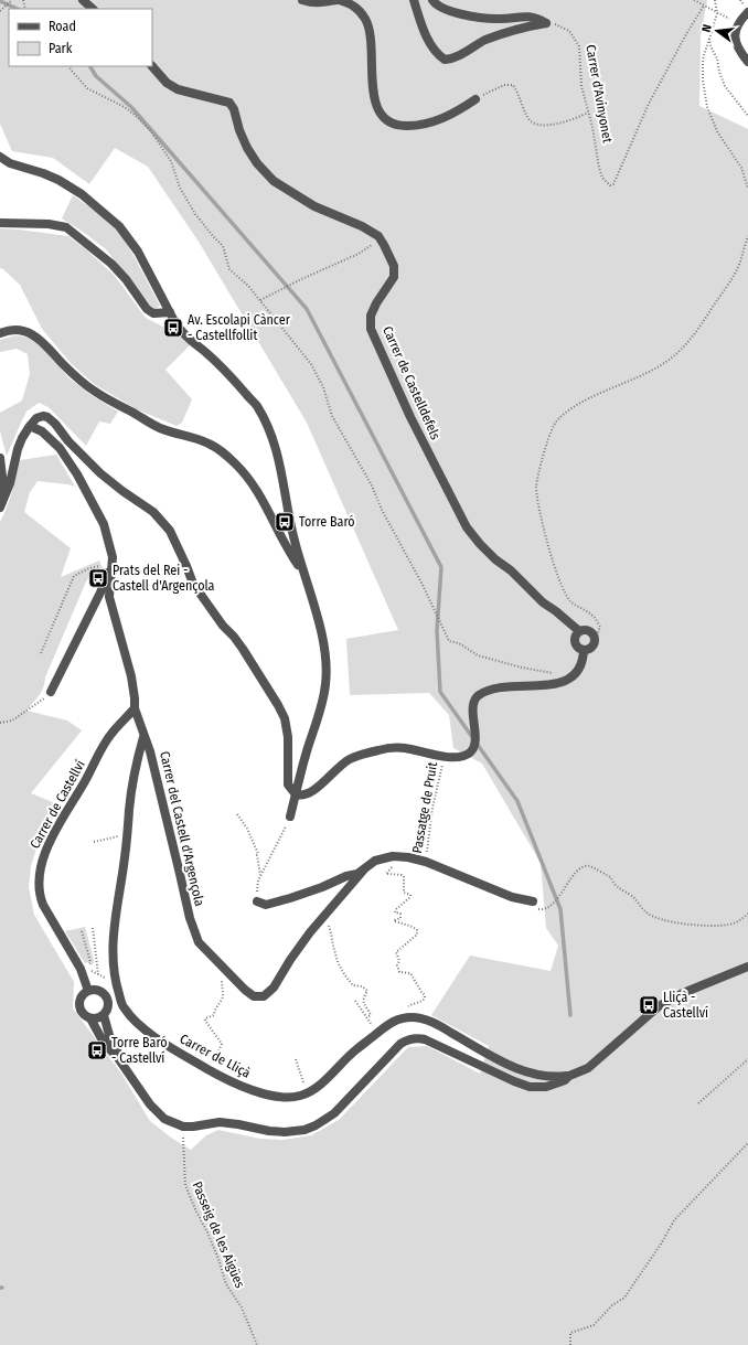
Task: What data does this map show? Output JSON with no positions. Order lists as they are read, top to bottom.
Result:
{
  "streets": {
    "street": [
      "Carrer de Castelldefels",
      "Carrer de Castellví",
      "Carrer del Castell d'Argençola",
      "Carrer de Lliçà"
    ],
    "path": ["Carrer d'Avinyonet", "Passatge de Pruit", "Passeig de les Aigües"]
  },
  "crossings": [
    ["Carrer de Castellví", "Carrer del Castell d'Argençola"],
    ["Carrer del Castell d'Argençola", "Carrer de Lliçà"]
  ],
  "places": {
    "bus stop": [
      "Av. Escolapi Càncer - Castellfollit",
      "Torre Baró",
      "Prats del Rei - Castell d'Argençola",
      "Lliçà - Castellví",
      "Torre Baró - Castellví"
    ]
  },
  "legend": ["Road", "Park"],
  "north": "left"
}
